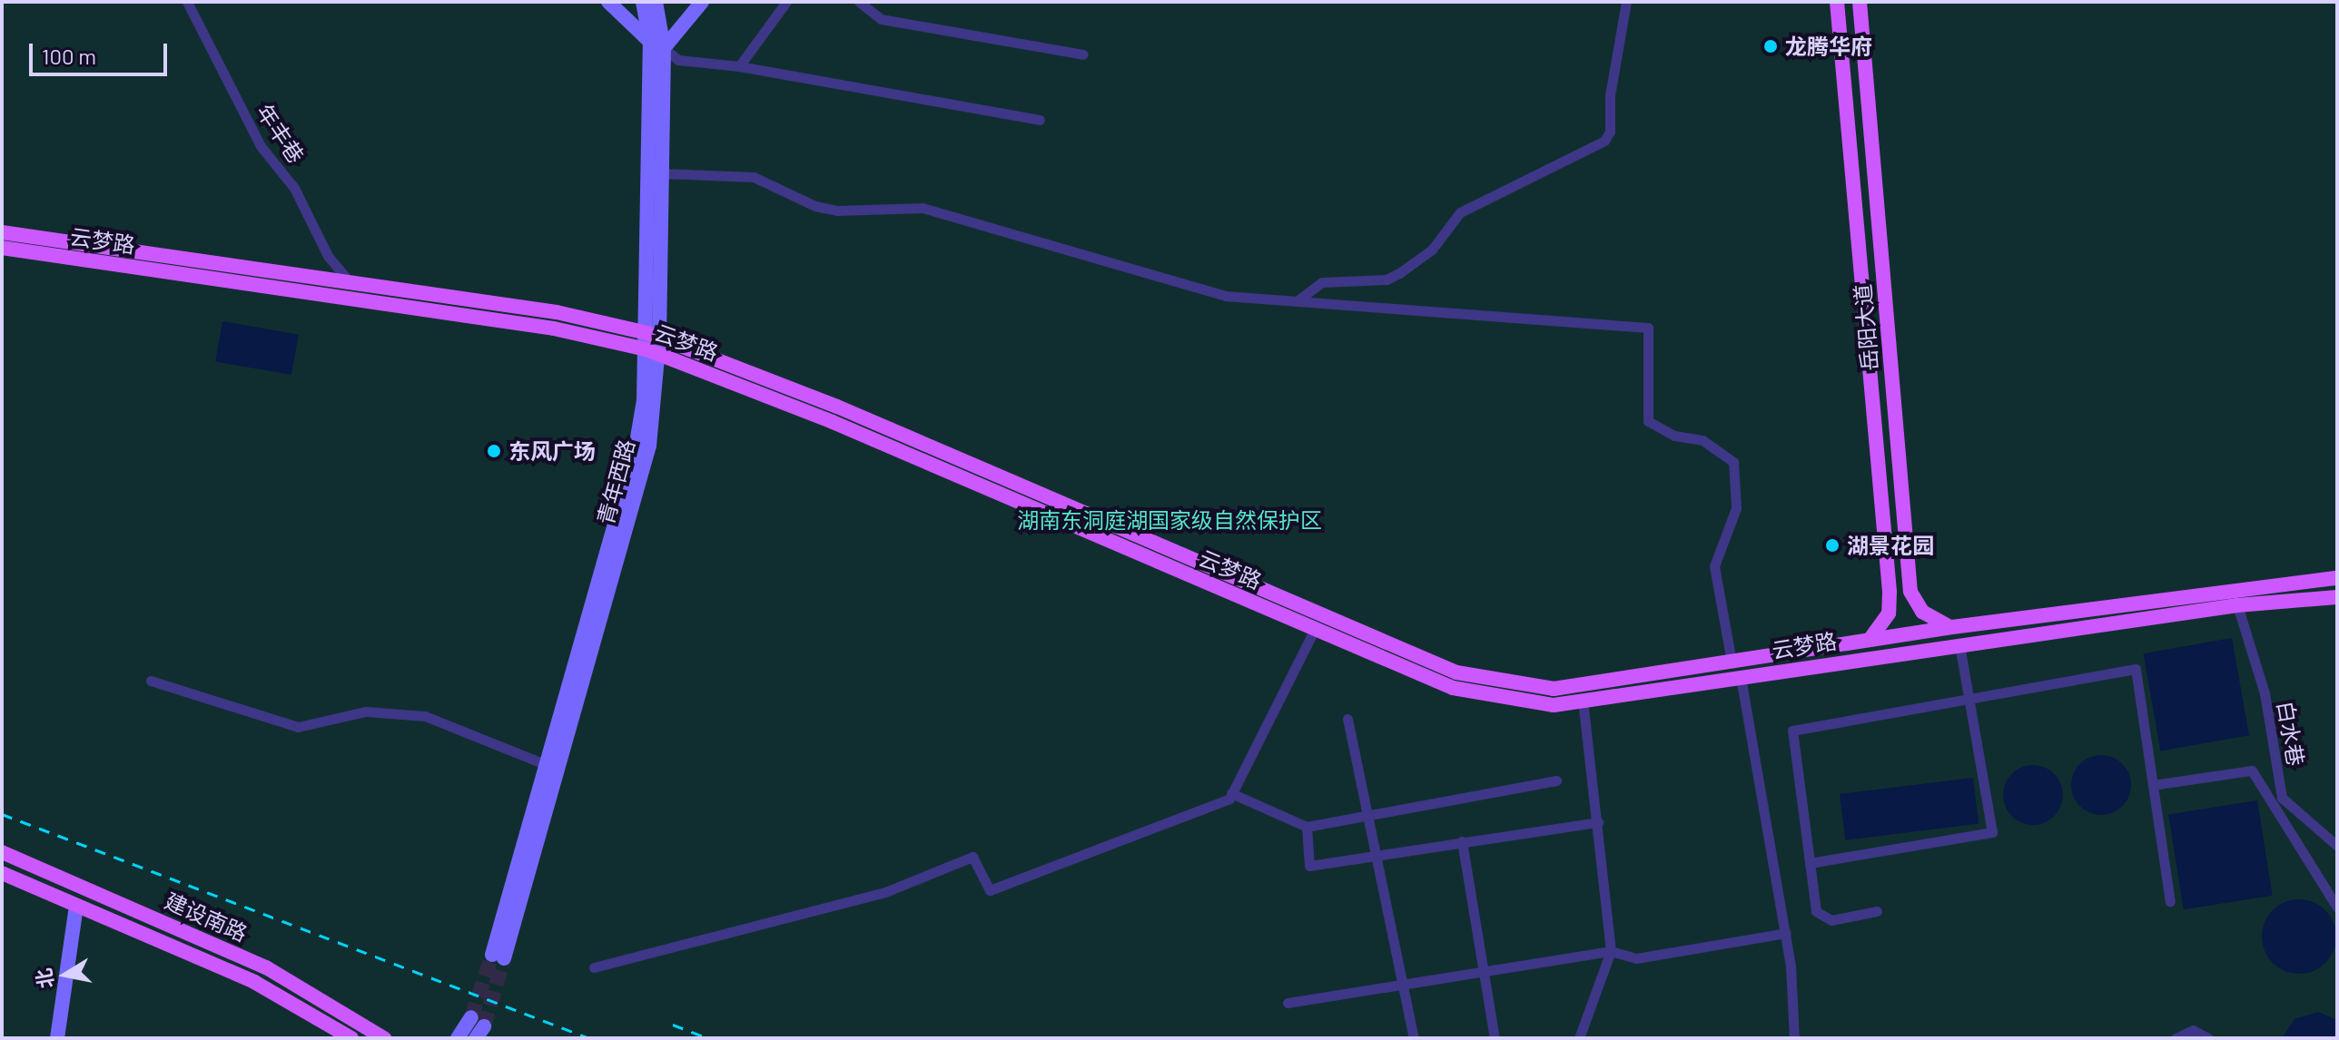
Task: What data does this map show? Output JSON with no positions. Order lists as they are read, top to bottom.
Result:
{
  "streets": {
    "main road": [
      "云梦路",
      "岳阳大道",
      "青年西路",
      "建设南路"
    ],
    "street": ["年丰巷", "白水巷"]
  },
  "crossings": [
    ["云梦路", "青年西路"],
    ["云梦路", "白水巷"]
  ],
  "parks": ["湖南东洞庭湖国家级自然保护区"],
  "places": ["龙腾华府", "东风广场", "湖景花园"],
  "scale_bar": "100 m",
  "north": "left"
}
